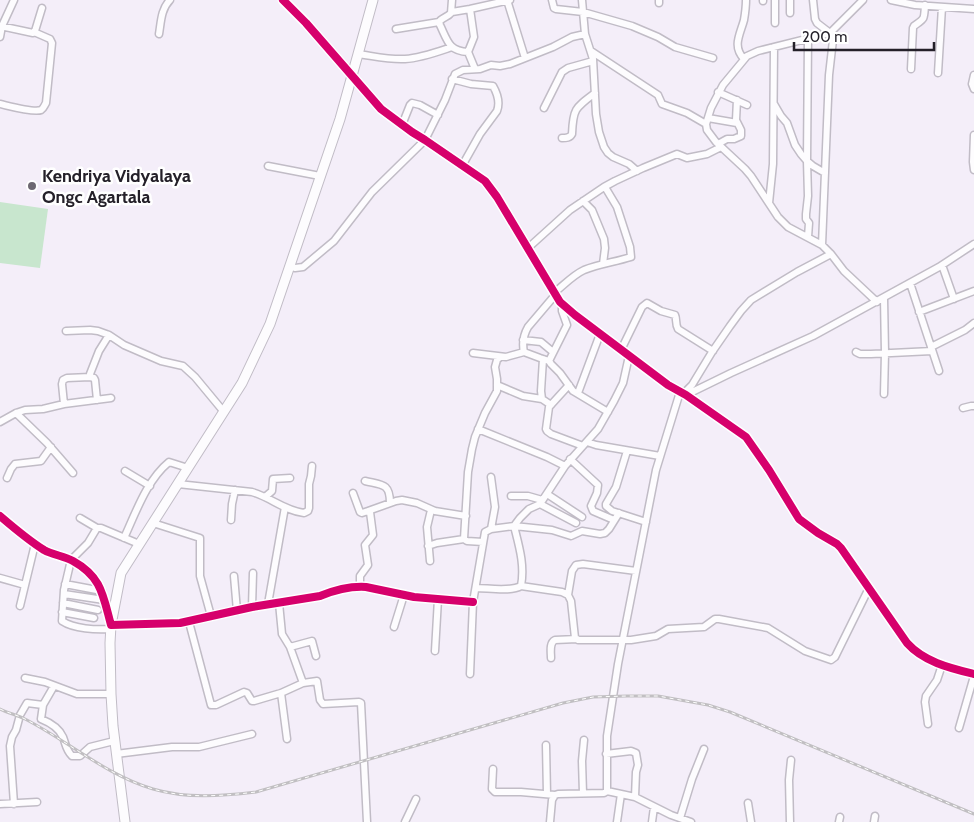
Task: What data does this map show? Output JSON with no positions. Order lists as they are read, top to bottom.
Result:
{
  "places": ["Kendriya Vidyalaya Ongc Agartala"],
  "scale_bar": "200 m"
}
